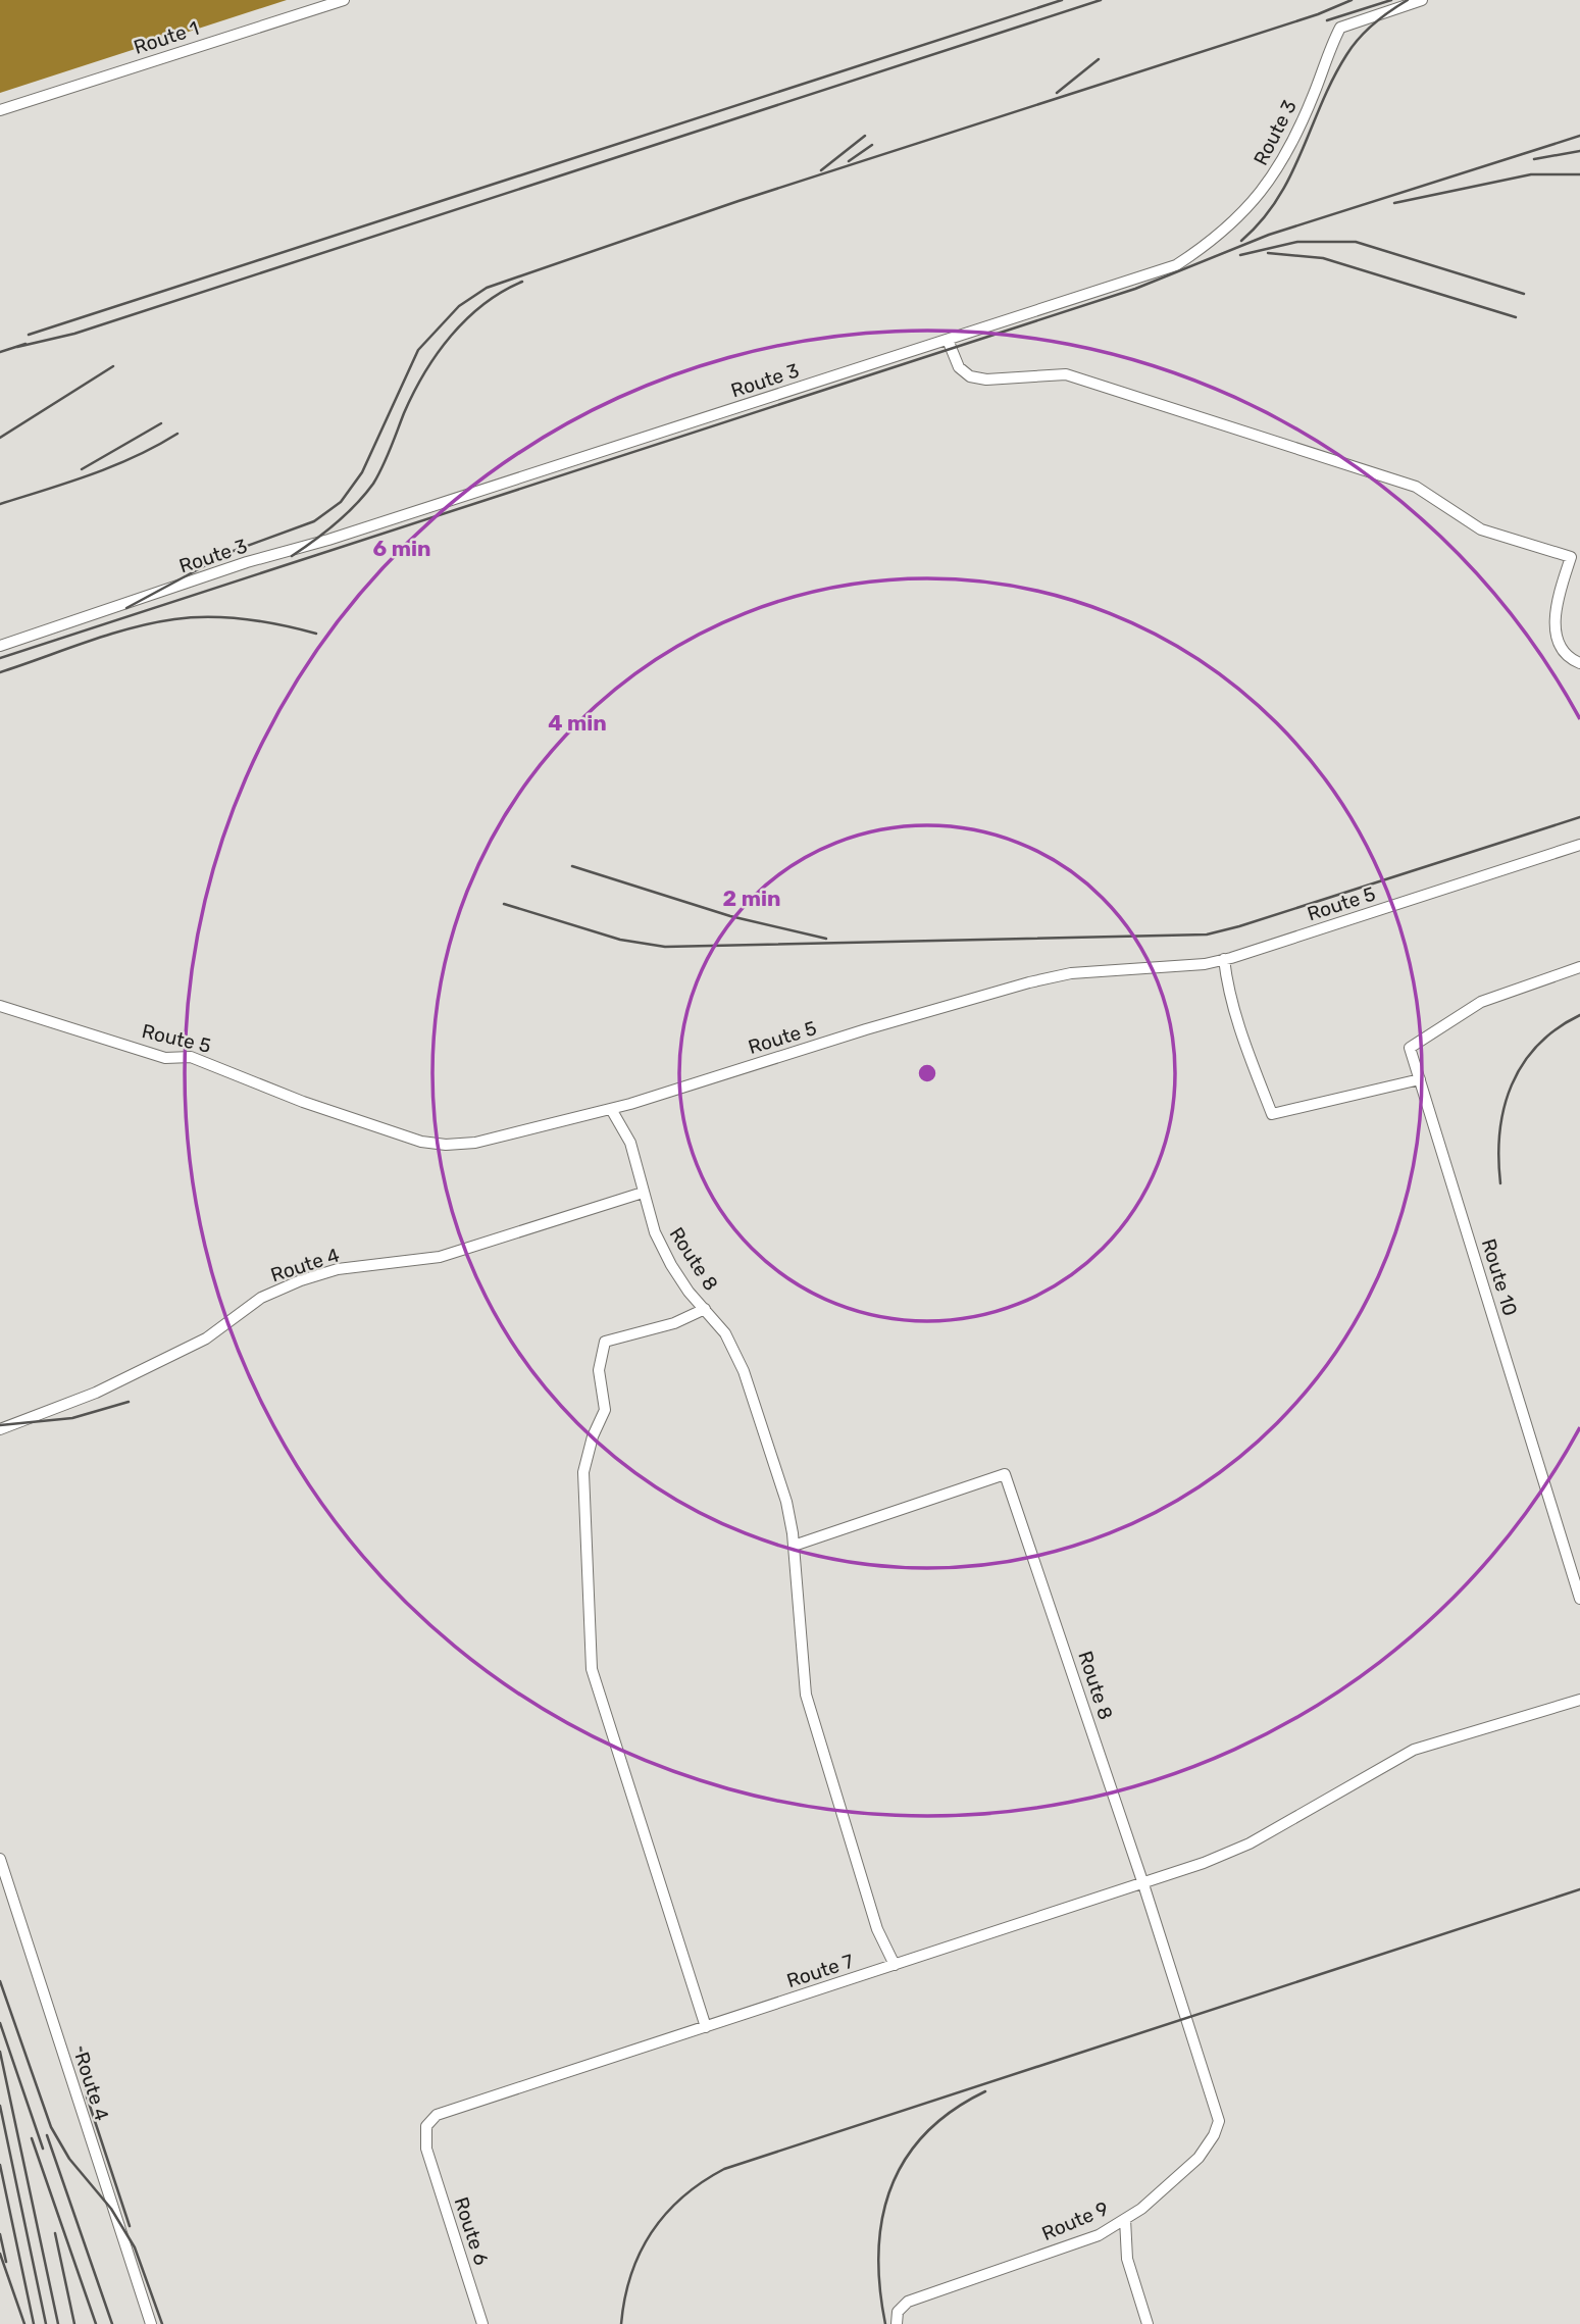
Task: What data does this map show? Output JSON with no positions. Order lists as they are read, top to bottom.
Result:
{
  "streets": {
    "street": [
      "Route 1",
      "Route 3",
      "Route 5",
      "Route 8",
      "Route 4",
      "Route 10",
      "Route 7",
      "Route 9",
      "Route 6"
    ]
  },
  "crossings": [
    ["Route 5", "Route 8"],
    ["Route 8", "Route 4"],
    ["Route 8", "Route 7"],
    ["Route 8", "Route 9"],
    ["Route 7", "Route 6"]
  ],
  "rings": ["6 min", "4 min", "2 min"]
}
